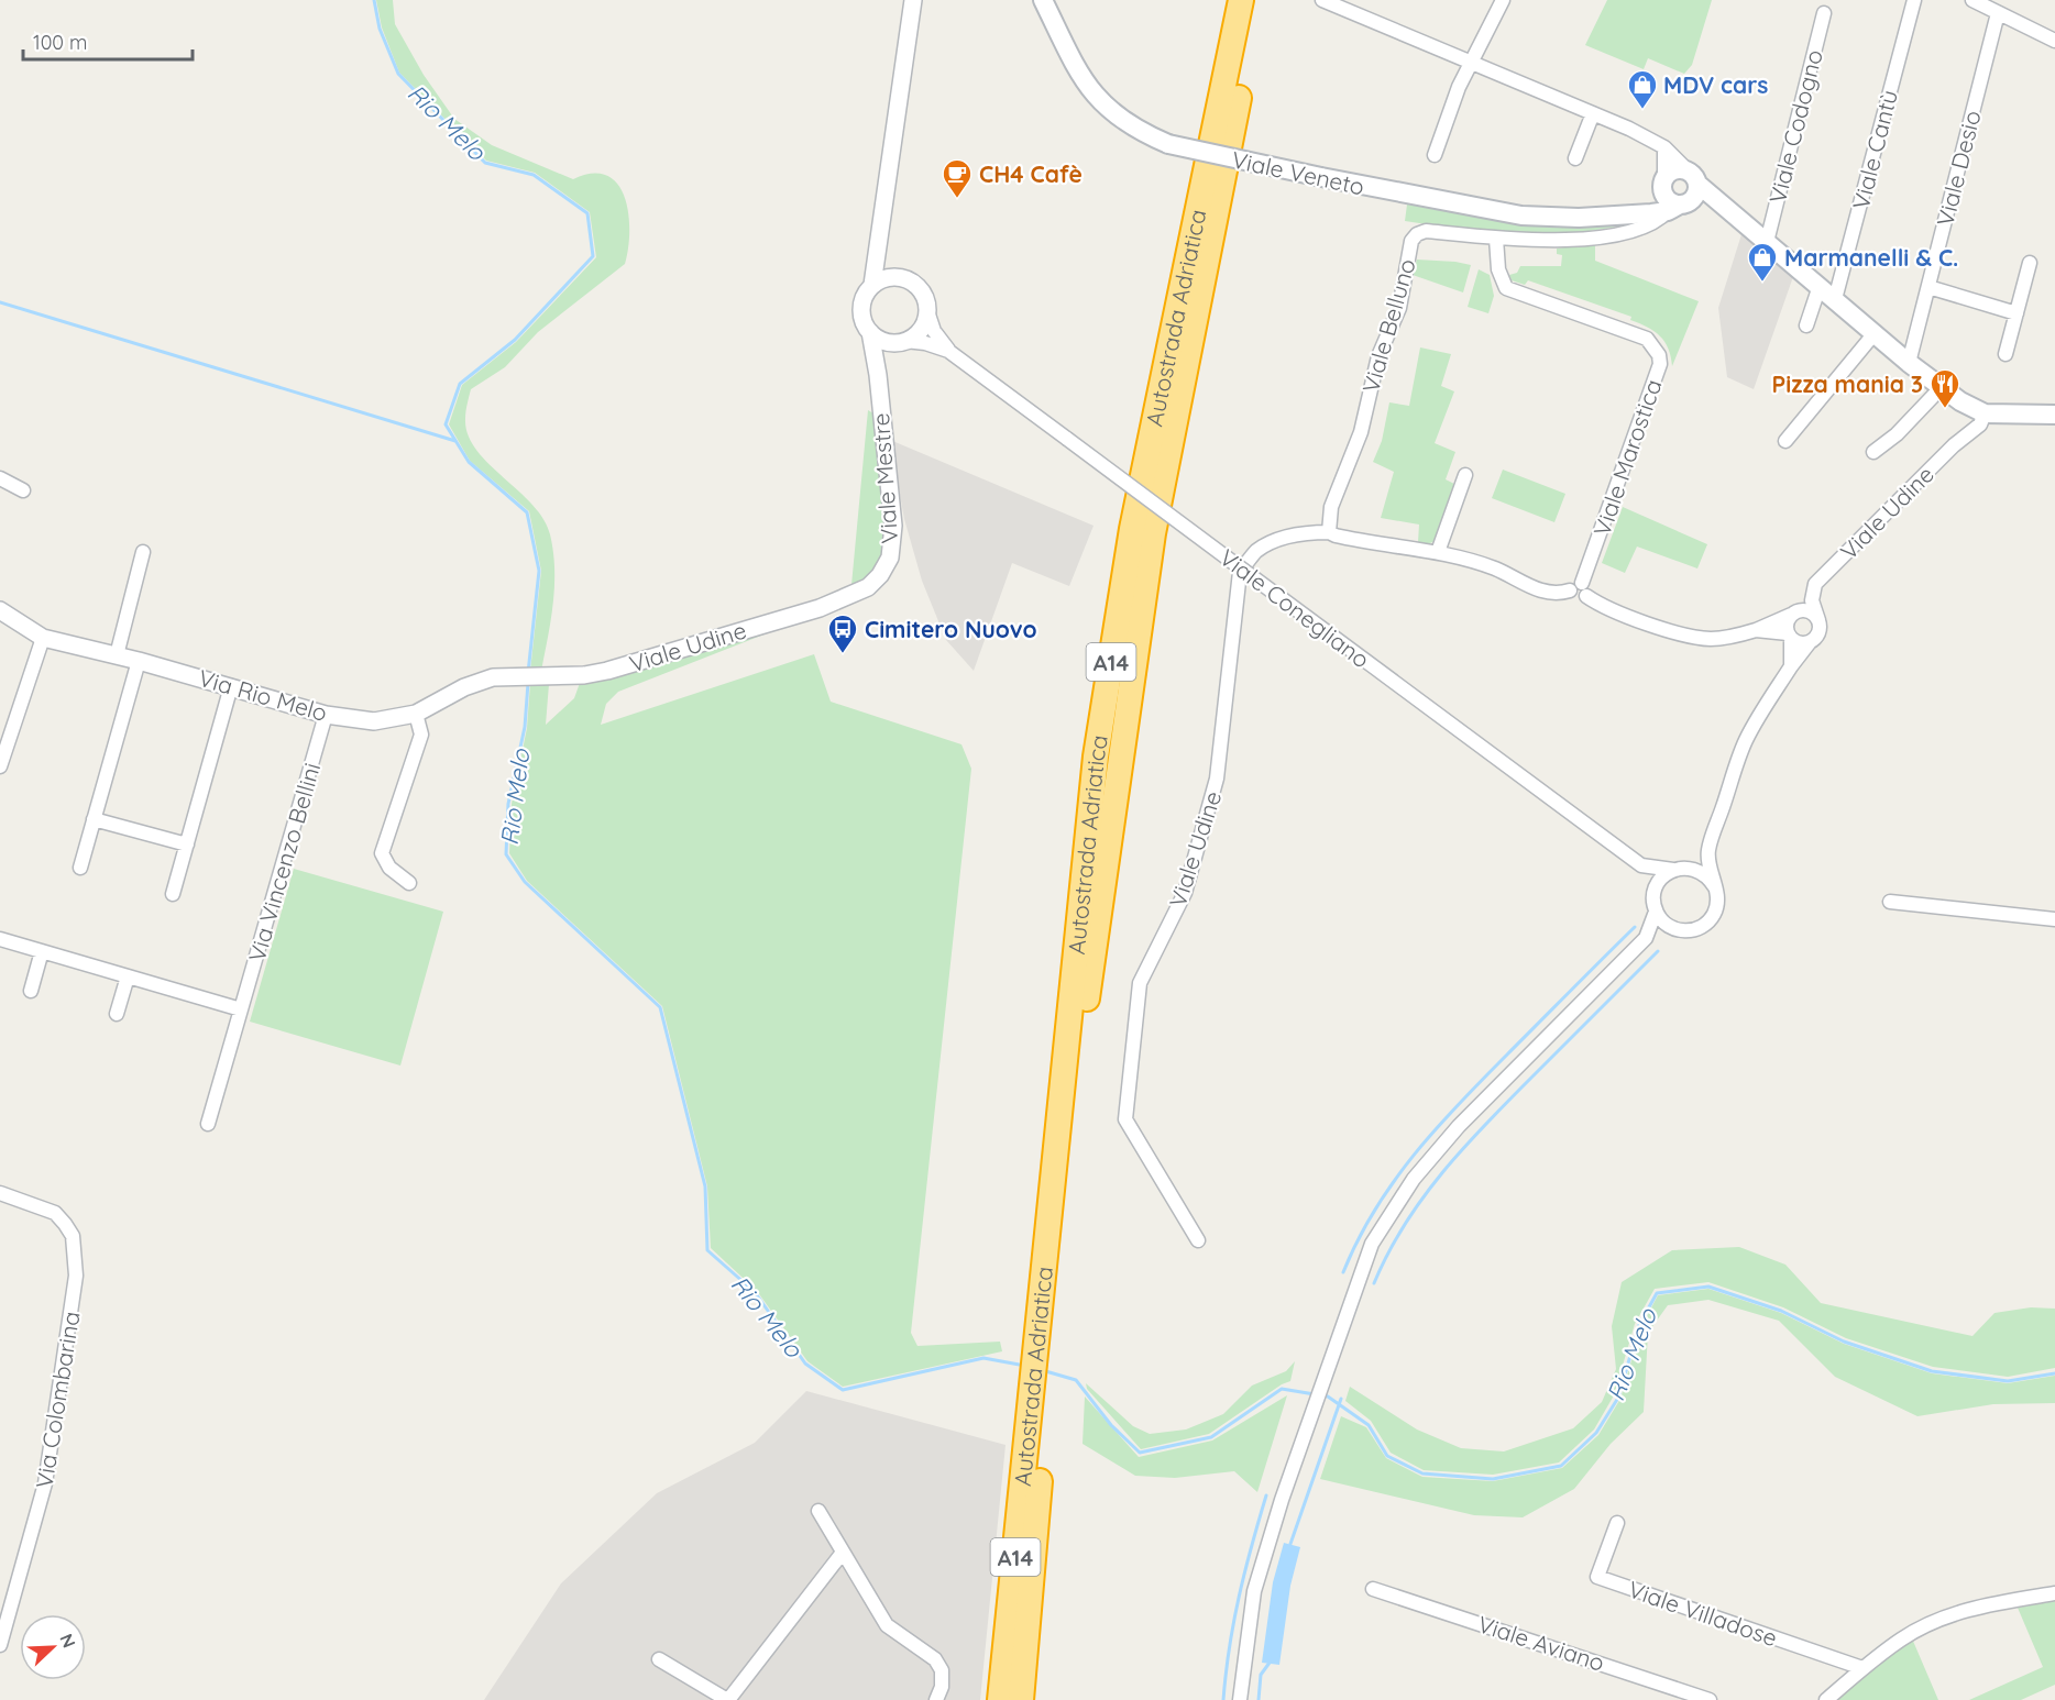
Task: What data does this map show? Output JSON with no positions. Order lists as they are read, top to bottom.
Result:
{
  "streets": {
    "highway": ["Autostrada Adriatica", "A14"],
    "main road": ["Viale Veneto"],
    "street": [
      "Viale Codogno",
      "Viale Cantù",
      "Viale Desio",
      "Viale Belluno",
      "Viale Marostica",
      "Viale Mestre",
      "Viale Udine",
      "Viale Conegliano",
      "Via Rio Melo",
      "Via Vincenzo Bellini",
      "Via Colombarina",
      "Viale Villadose",
      "Viale Aviano"
    ]
  },
  "crossings": [
    ["Viale Codogno", "Viale Veneto"],
    ["Viale Cantù", "Viale Veneto"],
    ["Viale Desio", "Viale Veneto"],
    ["Viale Veneto", "Viale Belluno"],
    ["Viale Veneto", "Viale Udine"],
    ["Viale Belluno", "Viale Marostica"],
    ["Viale Belluno", "Viale Udine"],
    ["Viale Mestre", "Viale Udine"],
    ["Viale Mestre", "Viale Conegliano"],
    ["Viale Udine", "Via Rio Melo"],
    ["Via Rio Melo", "Via Vincenzo Bellini"]
  ],
  "water": ["Rio Melo"],
  "places": {
    "shop": ["MDV cars", "Marmanelli & C."],
    "cafe": ["CH4 Cafè"],
    "restaurant": ["Pizza mania 3"],
    "bus stop": ["Cimitero Nuovo"]
  },
  "scale_bar": "100 m",
  "north": "top right"
}
